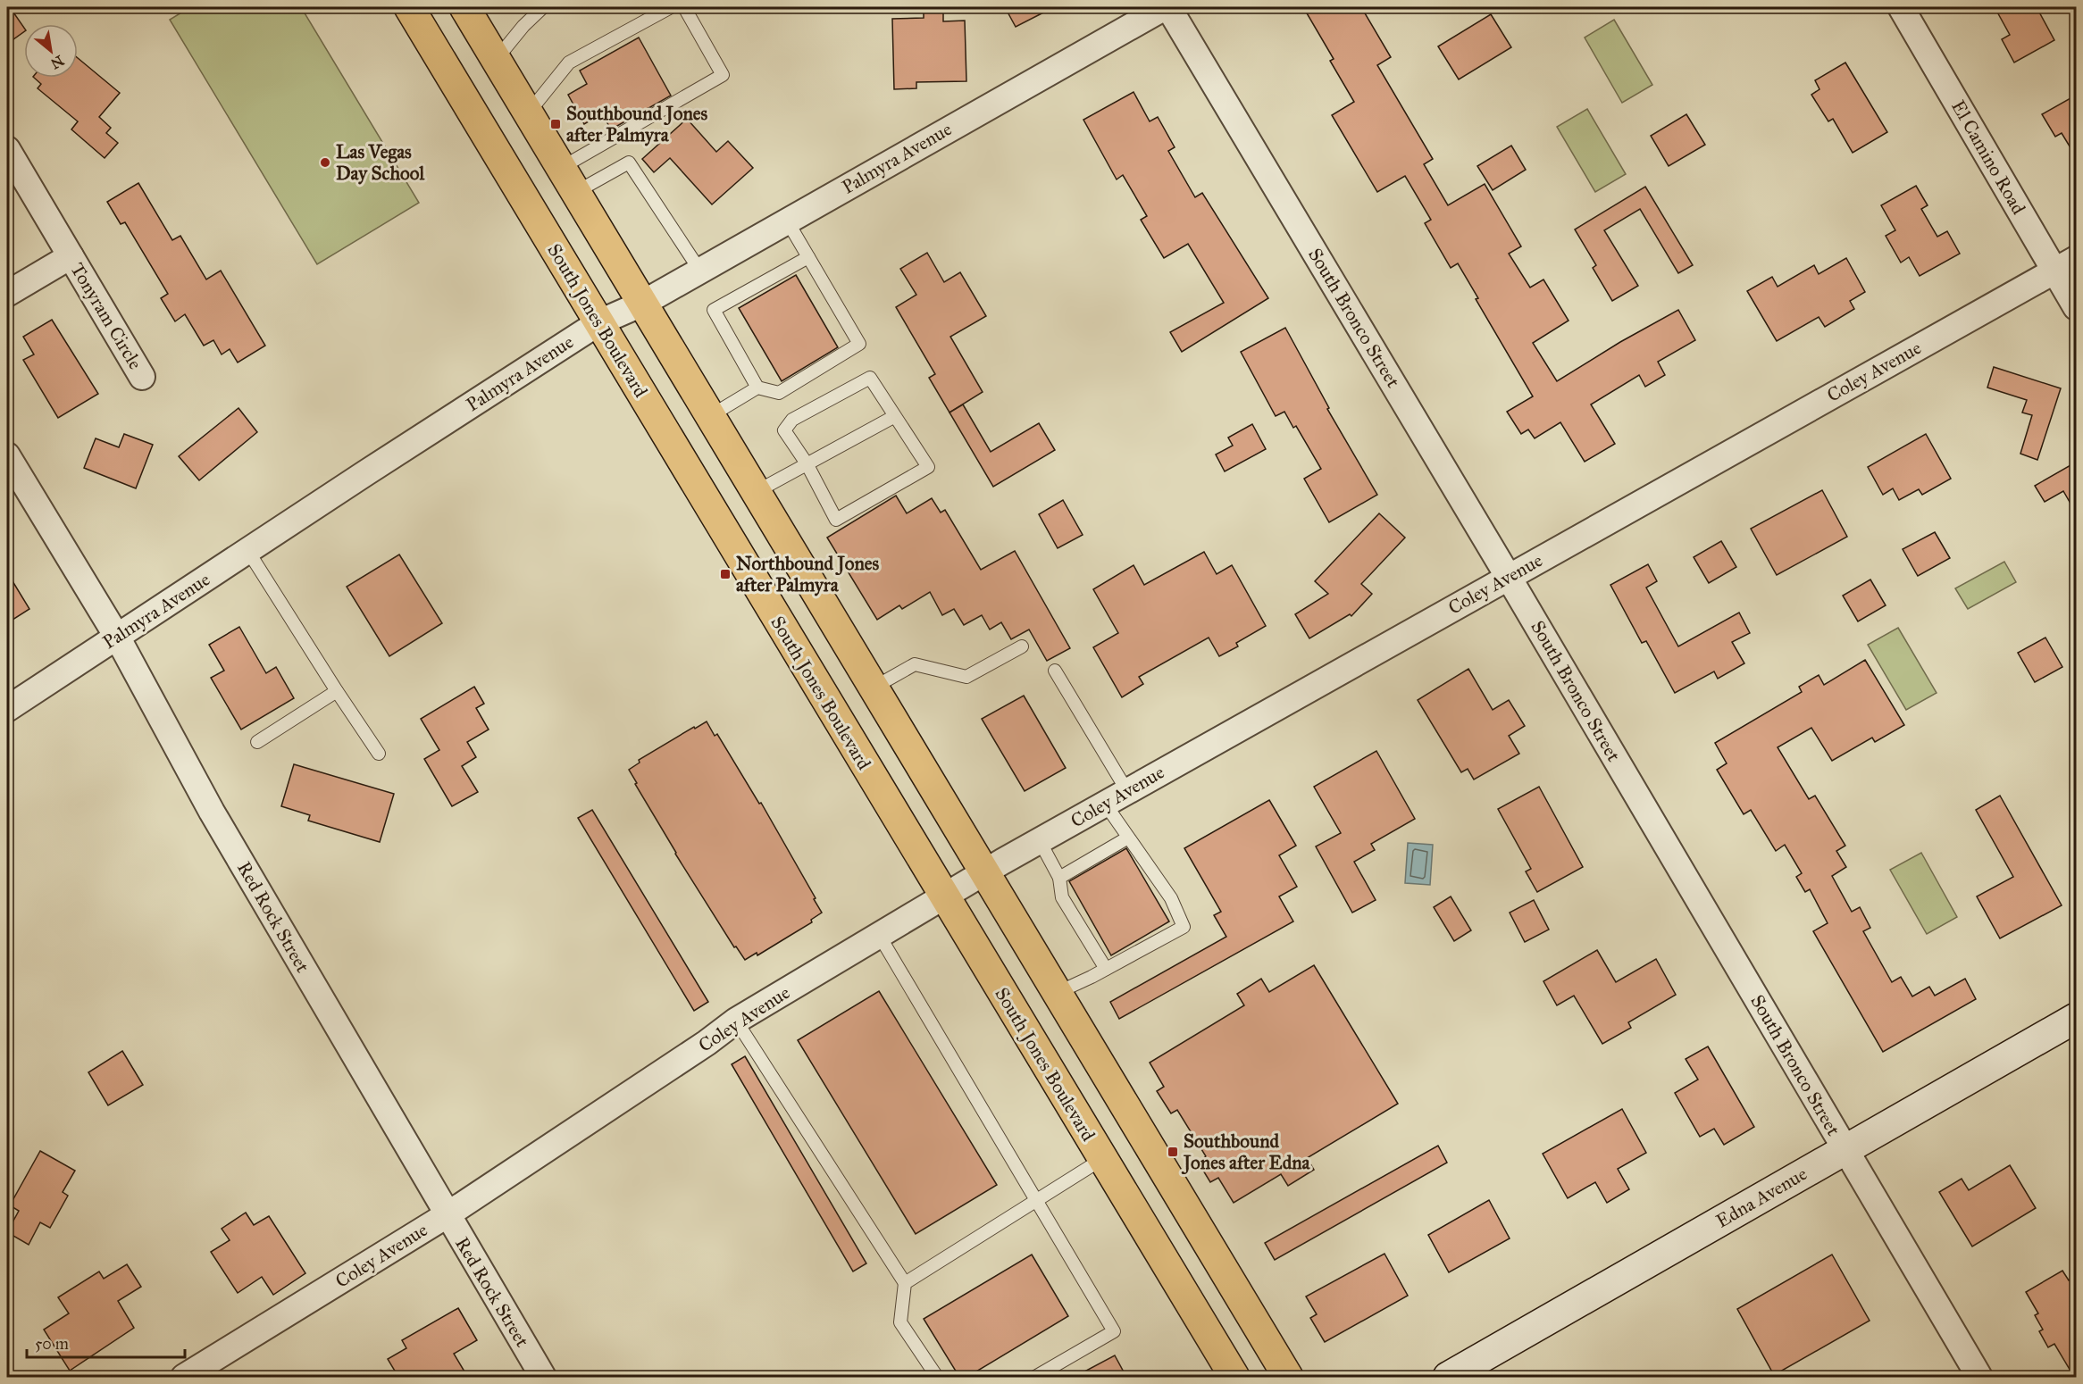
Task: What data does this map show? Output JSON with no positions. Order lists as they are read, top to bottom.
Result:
{
  "streets": {
    "main road": ["South Jones Boulevard"],
    "street": [
      "El Camino Road",
      "Palmyra Avenue",
      "Tonyram Circle",
      "South Bronco Street",
      "Coley Avenue",
      "Red Rock Street",
      "Edna Avenue"
    ]
  },
  "crossings": [
    ["El Camino Road", "Coley Avenue"],
    ["Palmyra Avenue", "South Bronco Street"],
    ["Palmyra Avenue", "South Jones Boulevard"],
    ["Palmyra Avenue", "Red Rock Street"],
    ["South Bronco Street", "Coley Avenue"],
    ["South Bronco Street", "Edna Avenue"],
    ["South Jones Boulevard", "Coley Avenue"],
    ["Coley Avenue", "Red Rock Street"]
  ],
  "places": {
    "transit": ["Southbound Jones after Palmyra", "Northbound Jones after Palmyra", "Southbound Jones after Edna"],
    "other": ["Las Vegas Day School"]
  },
  "scale_bar": "50 m",
  "north": "bottom right"
}
